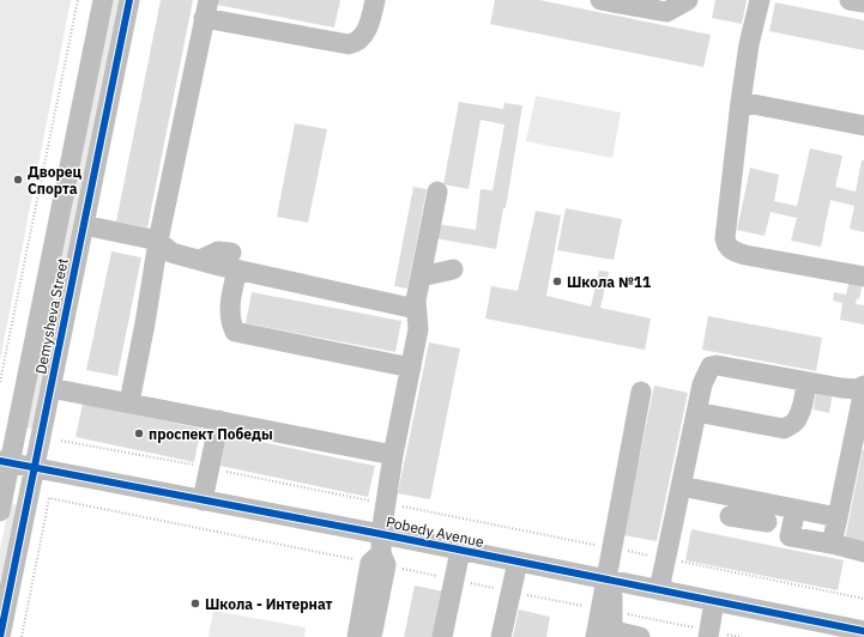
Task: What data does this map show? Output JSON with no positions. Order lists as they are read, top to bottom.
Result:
{
  "streets": {
    "street": ["Demysheva Street", "Pobedy Avenue"]
  },
  "crossings": [
    ["Demysheva Street", "Pobedy Avenue"]
  ],
  "places": [
    "Дворец Спорта",
    "Школа №11",
    "проспект Победы",
    "Школа - Интернат"
  ]
}
